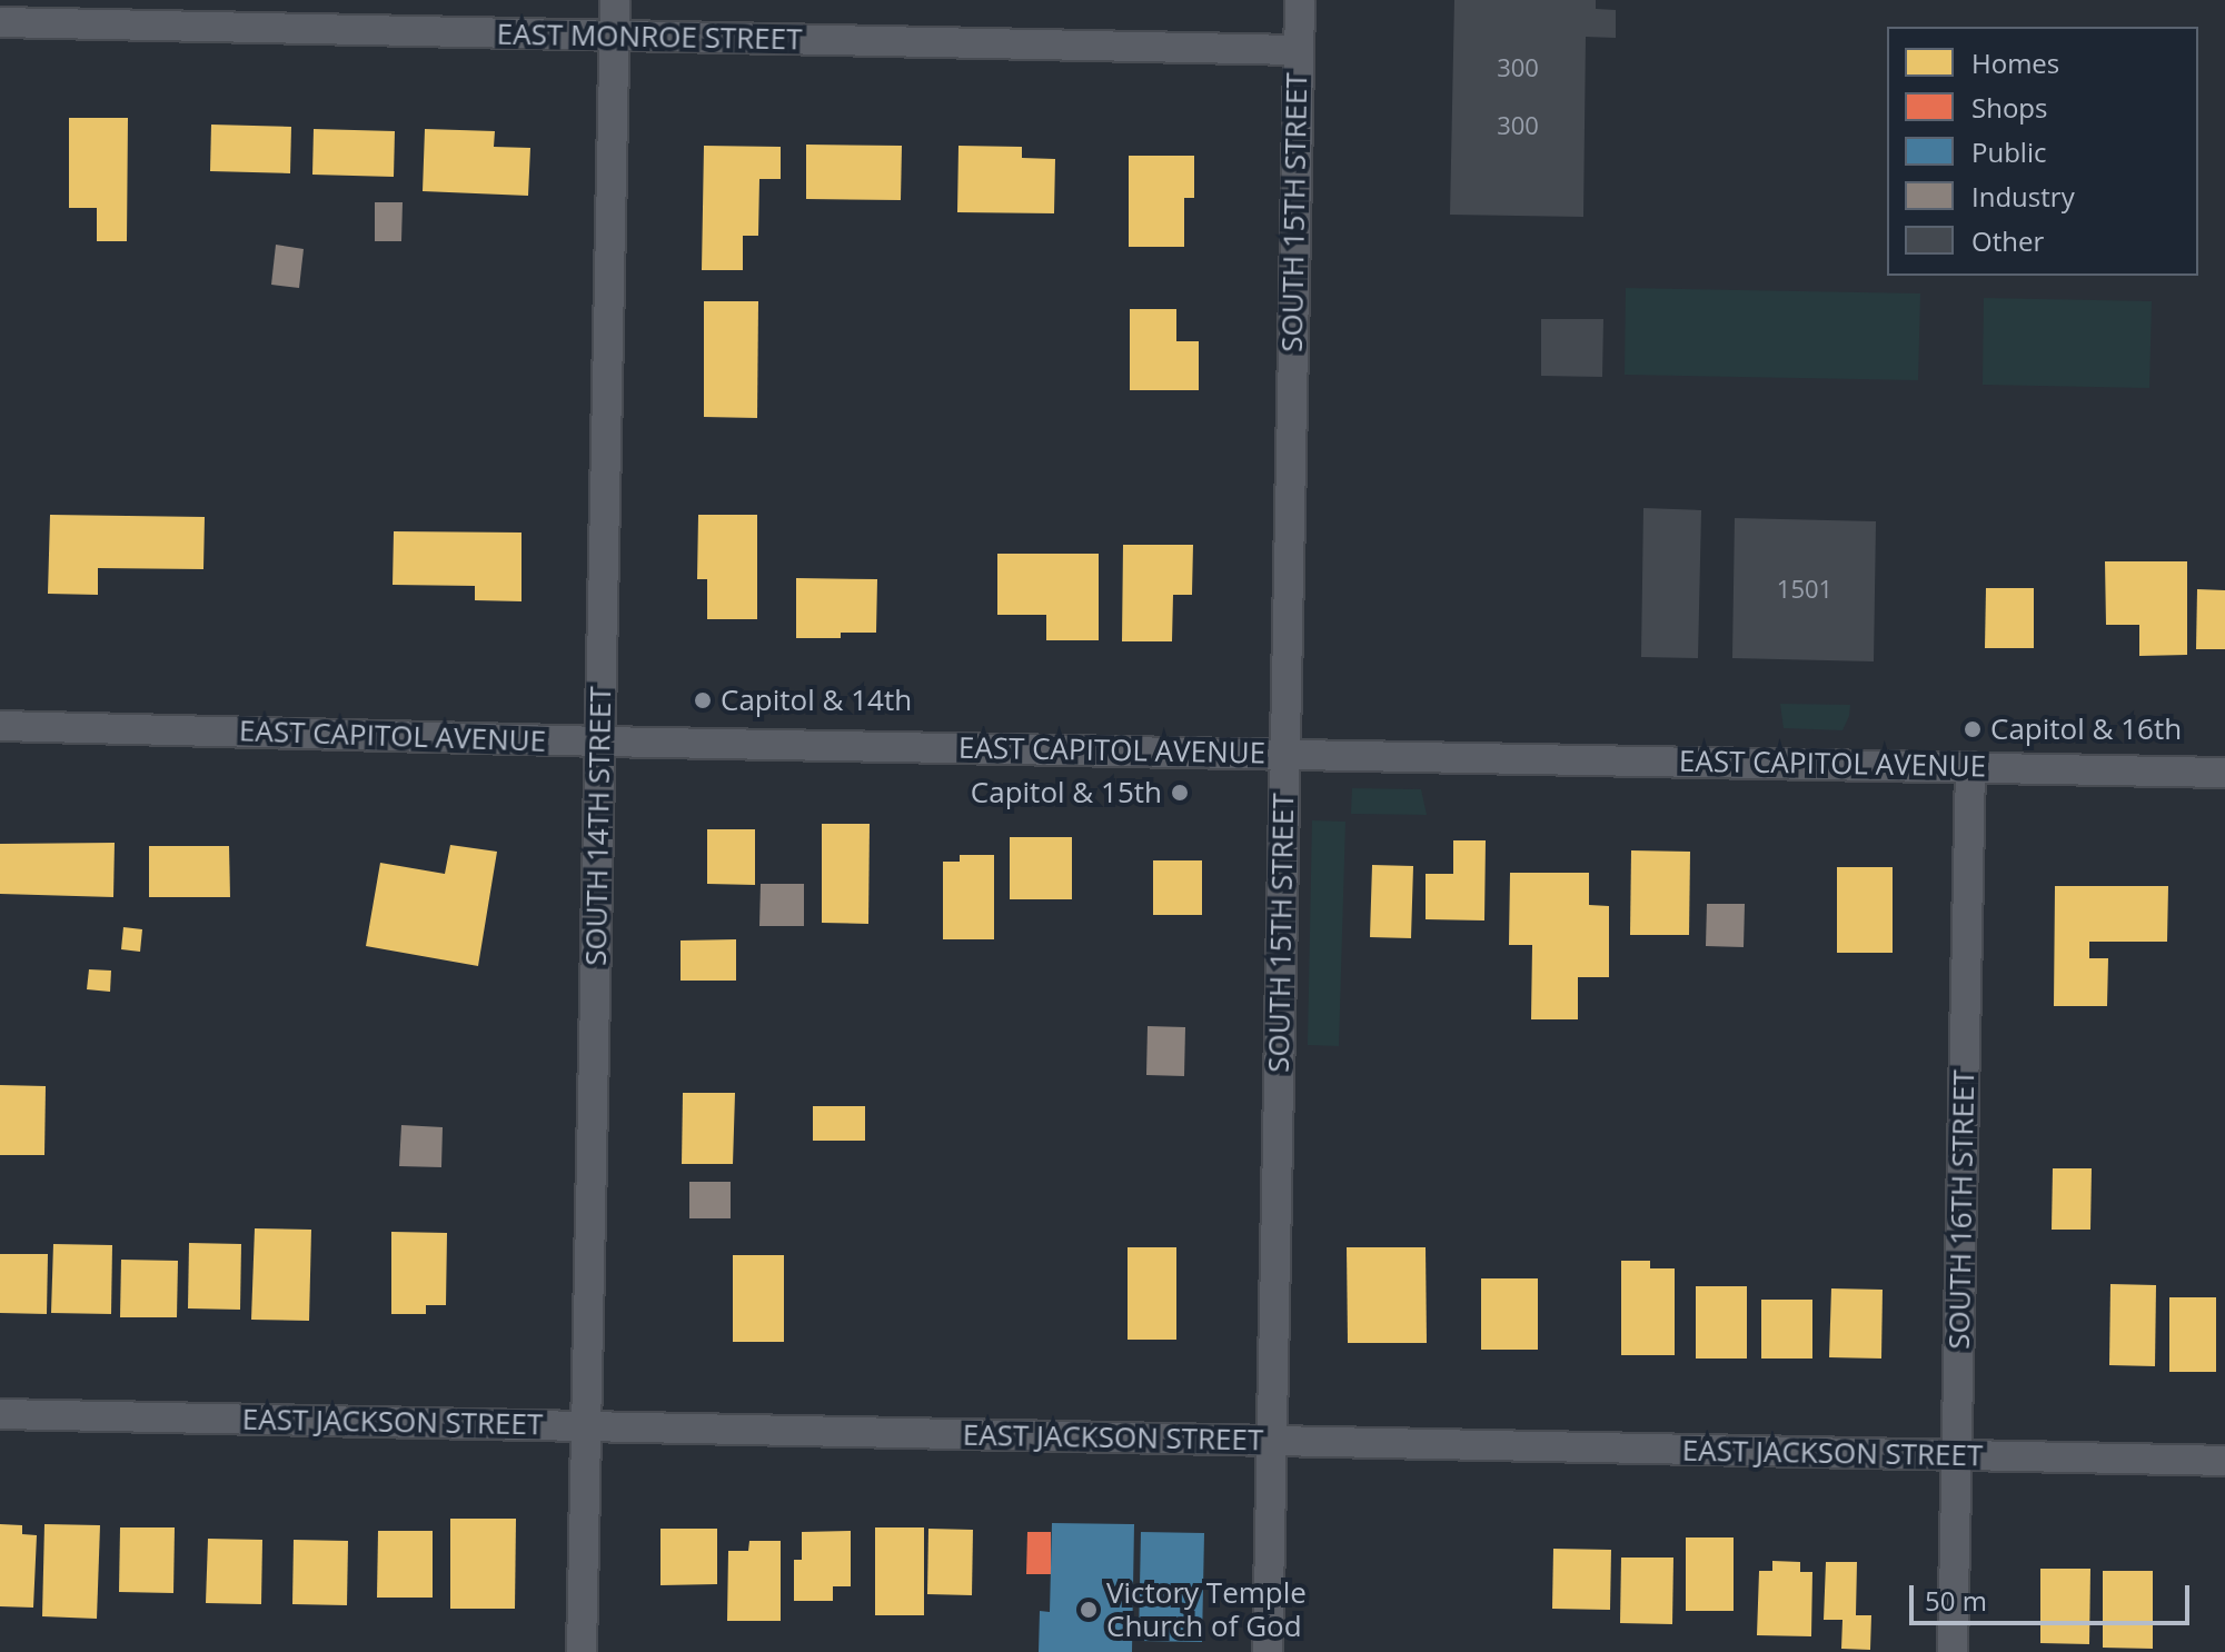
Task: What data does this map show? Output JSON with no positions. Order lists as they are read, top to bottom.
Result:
{
  "streets": {
    "street": [
      "EAST MONROE STREET",
      "SOUTH 15TH STREET",
      "EAST CAPITOL AVENUE",
      "SOUTH 14TH STREET",
      "SOUTH 16TH STREET",
      "EAST JACKSON STREET"
    ]
  },
  "crossings": [
    ["EAST MONROE STREET", "SOUTH 15TH STREET"],
    ["EAST MONROE STREET", "SOUTH 14TH STREET"],
    ["SOUTH 15TH STREET", "EAST CAPITOL AVENUE"],
    ["SOUTH 15TH STREET", "EAST JACKSON STREET"],
    ["EAST CAPITOL AVENUE", "SOUTH 14TH STREET"],
    ["EAST CAPITOL AVENUE", "SOUTH 16TH STREET"],
    ["SOUTH 14TH STREET", "EAST JACKSON STREET"],
    ["SOUTH 16TH STREET", "EAST JACKSON STREET"]
  ],
  "places": [
    "Capitol & 14th",
    "Capitol & 16th",
    "Capitol & 15th",
    "Victory Temple Church of God"
  ],
  "house_numbers": ["300", "300", "1501"],
  "legend": [
    "Homes",
    "Shops",
    "Public",
    "Industry",
    "Other"
  ],
  "scale_bar": "50 m"
}
